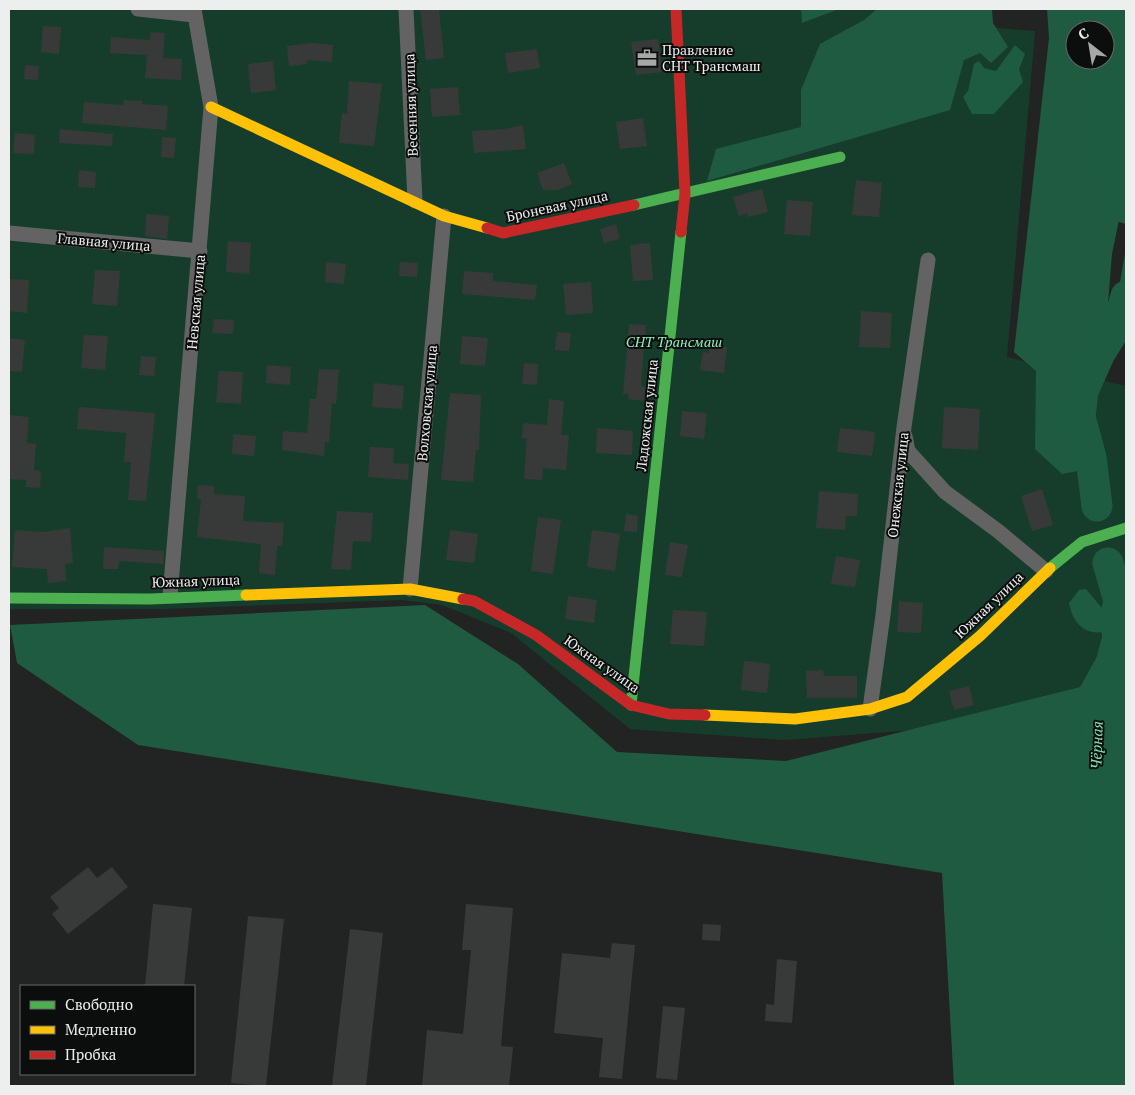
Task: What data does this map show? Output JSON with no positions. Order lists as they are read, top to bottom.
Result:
{
  "streets": {
    "street": [
      "Весенняя улица",
      "Броневая улица",
      "Главная улица",
      "Невская улица",
      "Волховская улица",
      "Ладожская улица",
      "Онежская улица",
      "Южная улица"
    ]
  },
  "crossings": [
    ["Весенняя улица", "Броневая улица"],
    ["Броневая улица", "Невская улица"],
    ["Броневая улица", "Волховская улица"],
    ["Броневая улица", "Ладожская улица"],
    ["Главная улица", "Невская улица"],
    ["Невская улица", "Южная улица"],
    ["Волховская улица", "Южная улица"],
    ["Ладожская улица", "Южная улица"],
    ["Онежская улица", "Южная улица"]
  ],
  "water": ["Чёрная"],
  "parks": ["СНТ Трансмаш"],
  "places": {
    "office": ["Правление СНТ Трансмаш"]
  },
  "legend": ["Свободно", "Медленно", "Пробка"],
  "north": "top left"
}
